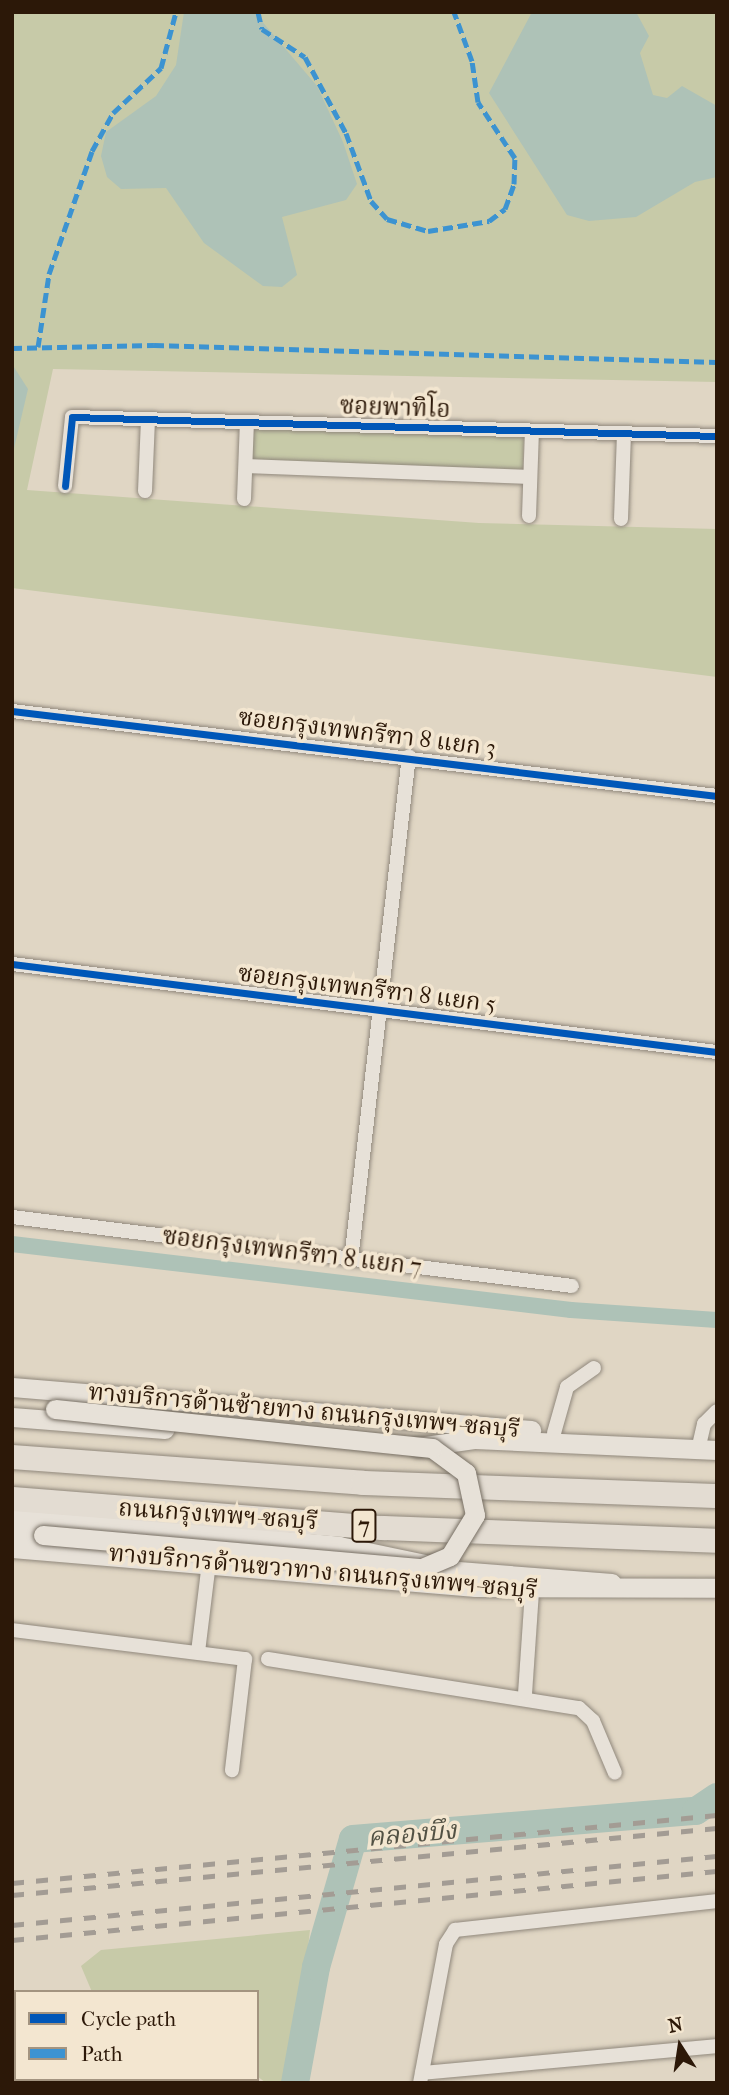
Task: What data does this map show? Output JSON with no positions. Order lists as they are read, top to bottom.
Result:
{
  "streets": {
    "highway": ["ถนนกรุงเทพฯ-ชลบุรี", "7"],
    "main road": ["ทางบริการด้านซ้ายทาง ถนนกรุงเทพฯ-ชลบุรี", "ทางบริการด้านขวาทาง ถนนกรุงเทพฯ-ชลบุรี"],
    "street": [
      "ซอยพาทิโอ",
      "ซอยกรุงเทพกรีฑา 8 แยก 3",
      "ซอยกรุงเทพกรีฑา 8 แยก 5",
      "ซอยกรุงเทพกรีฑา 8 แยก 7"
    ]
  },
  "water": ["คลองบึง"],
  "legend": ["Cycle path", "Path"],
  "north": "top"
}
